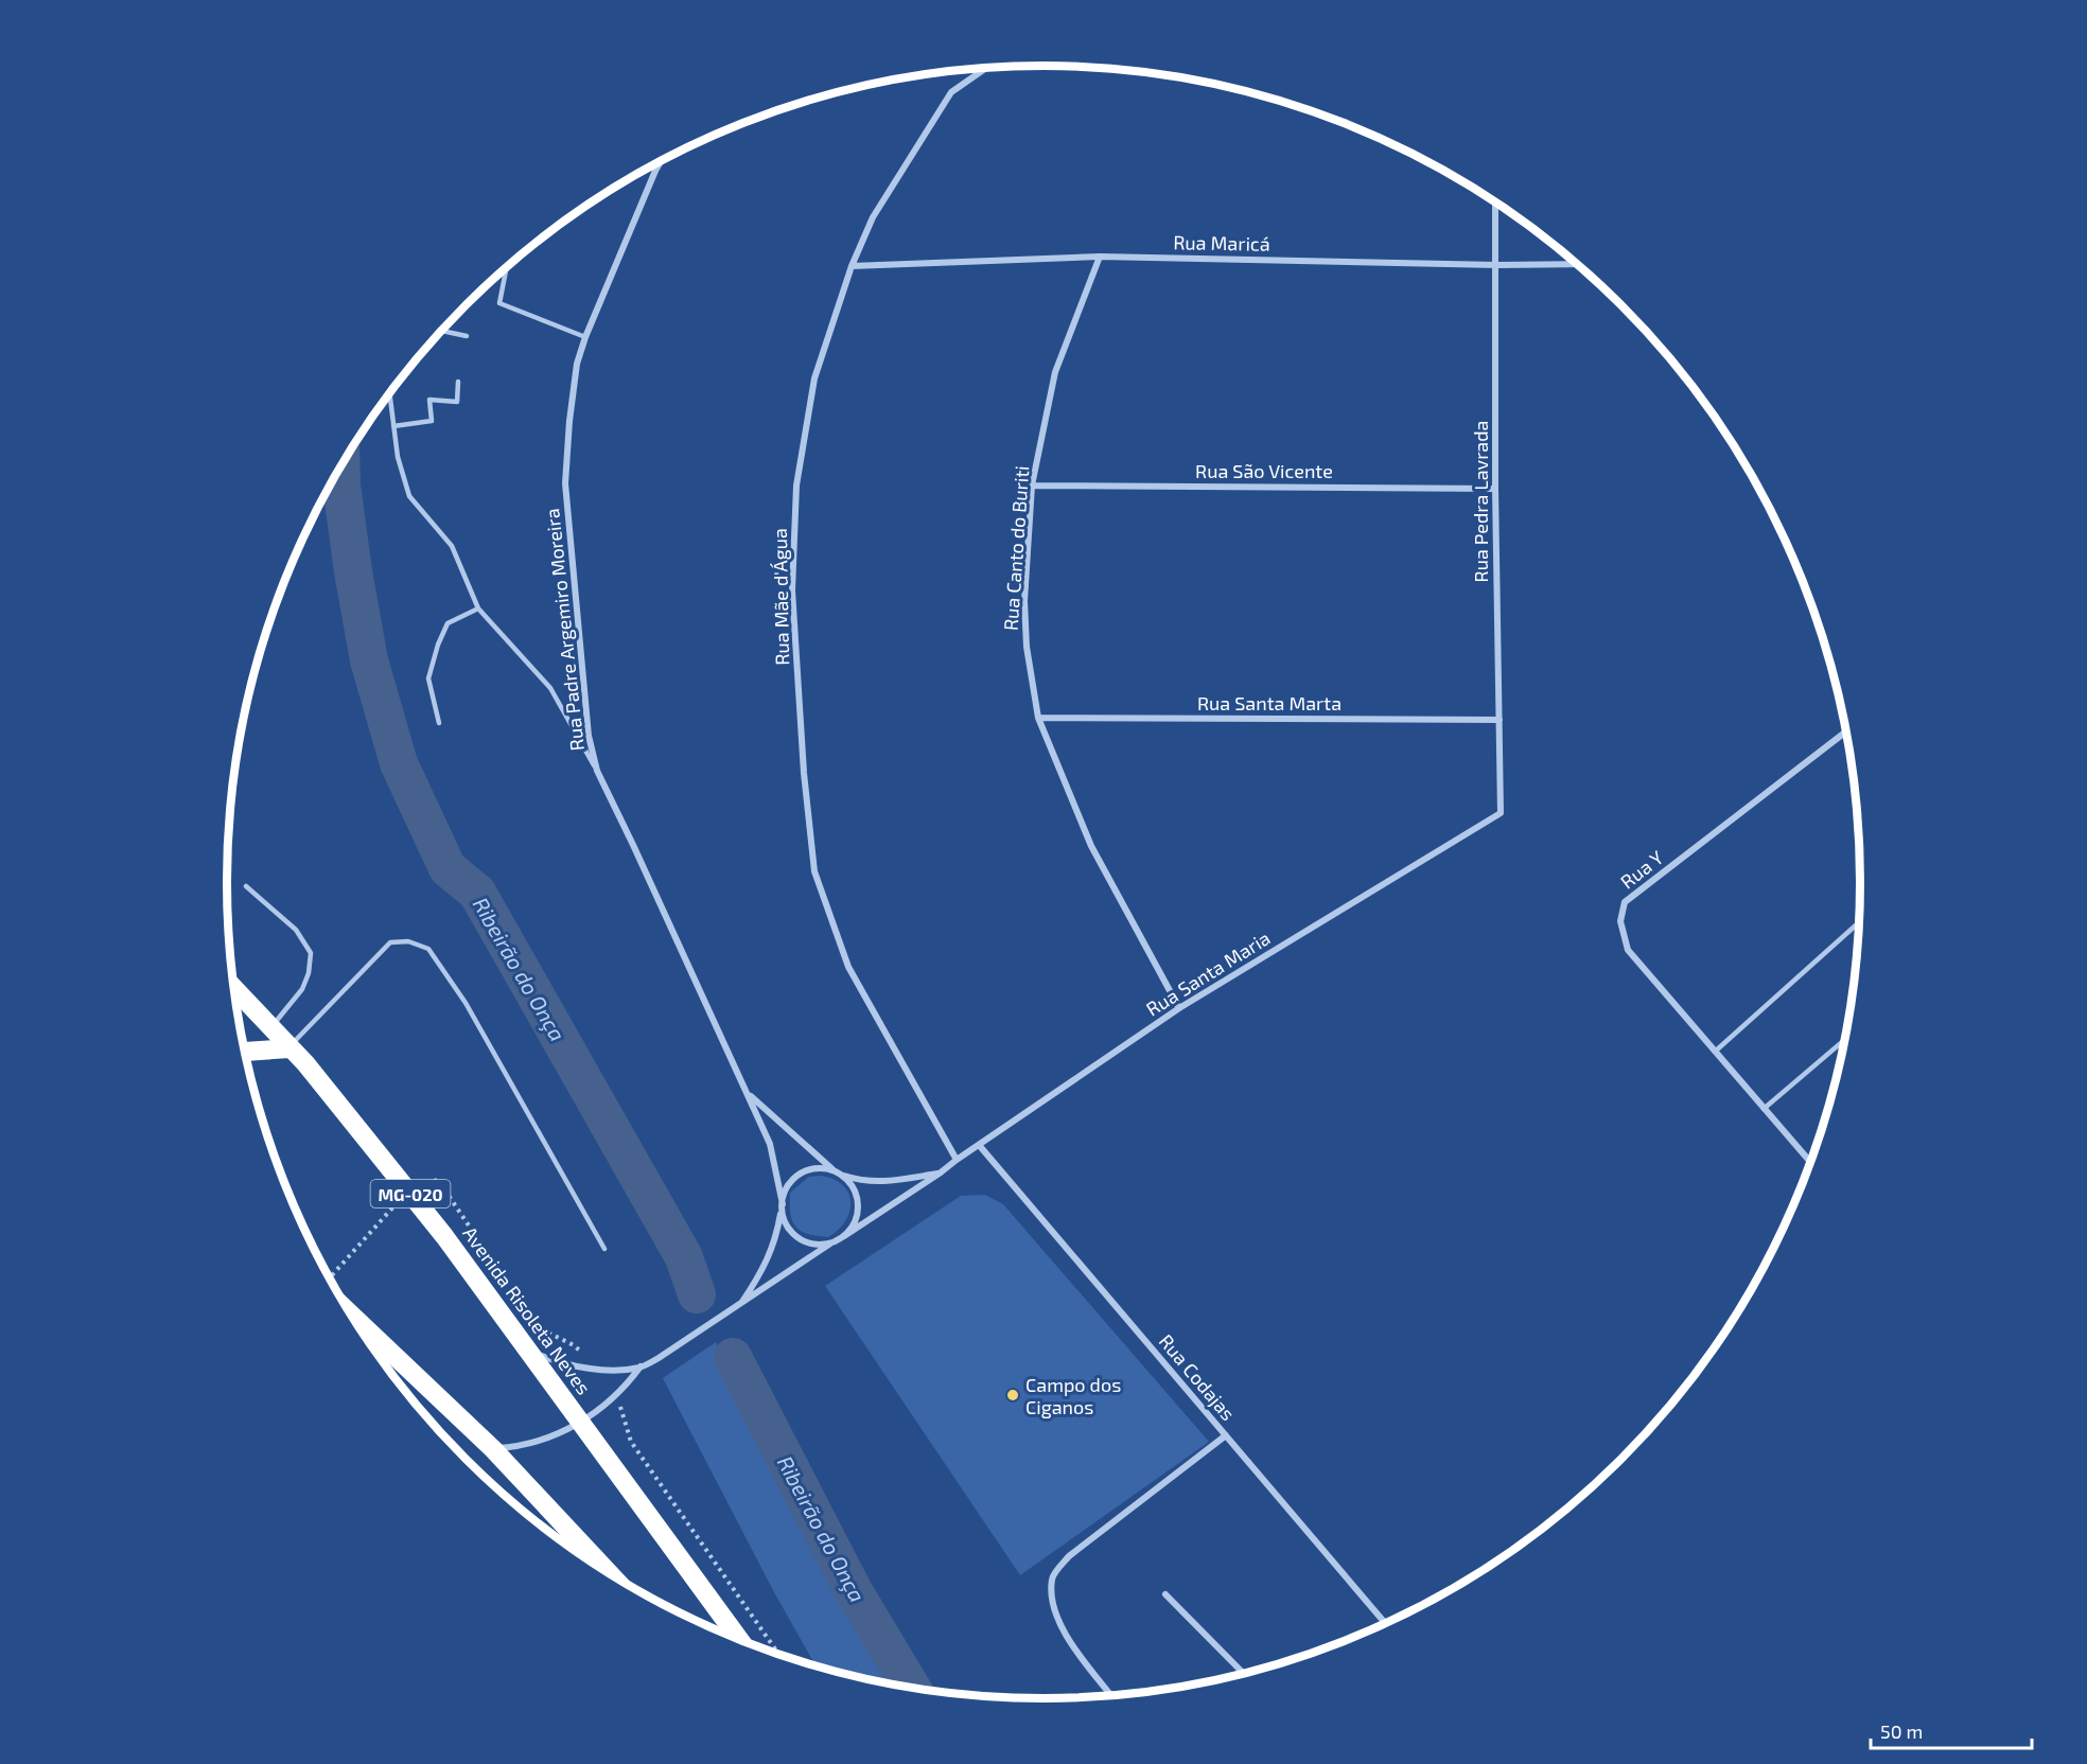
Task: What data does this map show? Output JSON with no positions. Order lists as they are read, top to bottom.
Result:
{
  "streets": {
    "highway": ["MG-020", "Avenida Risoleta Neves"],
    "street": [
      "Rua Maricá",
      "Rua São Vicente",
      "Rua Pedra Lavrada",
      "Rua Canto do Buriti",
      "Rua Mãe d'Água",
      "Rua Padre Argemiro Moreira",
      "Rua Santa Marta",
      "Rua Y",
      "Rua Santa Maria",
      "Rua Codajas"
    ]
  },
  "crossings": [
    ["Rua Maricá", "Rua Pedra Lavrada"],
    ["Rua Maricá", "Rua Canto do Buriti"],
    ["Rua Maricá", "Rua Mãe d'Água"],
    ["Rua São Vicente", "Rua Pedra Lavrada"],
    ["Rua São Vicente", "Rua Canto do Buriti"],
    ["Rua Pedra Lavrada", "Rua Santa Marta"],
    ["Rua Pedra Lavrada", "Rua Santa Maria"],
    ["Rua Canto do Buriti", "Rua Santa Marta"],
    ["Rua Canto do Buriti", "Rua Santa Maria"],
    ["Rua Mãe d'Água", "Rua Santa Maria"],
    ["Rua Padre Argemiro Moreira", "Rua Santa Maria"],
    ["Rua Santa Maria", "Rua Codajas"]
  ],
  "water": ["Ribeirão do Onça"],
  "places": ["Campo dos Ciganos"],
  "scale_bar": "50 m"
}
